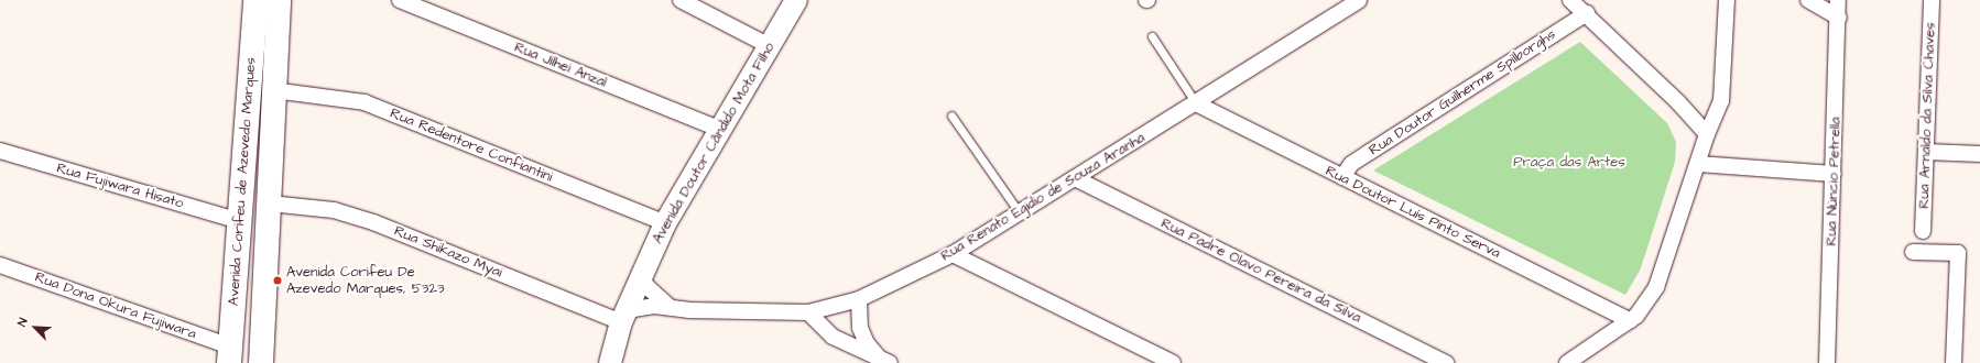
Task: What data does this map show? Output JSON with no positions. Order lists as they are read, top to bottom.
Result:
{
  "streets": {
    "main road": ["Avenida Doutor Cândido Mota Filho", "Avenida Corifeu de Azevedo Marques"],
    "street": [
      "Rua Jilhei Anzal",
      "Rua Doutor Guilherme Spilborghs",
      "Rua Arnaldo da Silva Chaves",
      "Rua Redentore Confiantini",
      "Rua Núncio Petrella",
      "Rua Fujiwara Hisato",
      "Rua Renato Egidio de Souza Aranha",
      "Rua Doutor Luís Pinto Serva",
      "Rua Shikazo Myai",
      "Rua Padre Olavo Pereira da Silva",
      "Rua Dona Okura Fujiwara"
    ]
  },
  "crossings": [
    ["Rua Jilhei Anzal", "Avenida Doutor Cândido Mota Filho"],
    ["Rua Doutor Guilherme Spilborghs", "Rua Doutor Luís Pinto Serva"],
    ["Avenida Doutor Cândido Mota Filho", "Rua Redentore Confiantini"],
    ["Avenida Doutor Cândido Mota Filho", "Rua Renato Egidio de Souza Aranha"],
    ["Avenida Doutor Cândido Mota Filho", "Rua Shikazo Myai"],
    ["Rua Redentore Confiantini", "Avenida Corifeu de Azevedo Marques"],
    ["Avenida Corifeu de Azevedo Marques", "Rua Fujiwara Hisato"],
    ["Avenida Corifeu de Azevedo Marques", "Rua Shikazo Myai"],
    ["Avenida Corifeu de Azevedo Marques", "Rua Dona Okura Fujiwara"],
    ["Rua Renato Egidio de Souza Aranha", "Rua Doutor Luís Pinto Serva"],
    ["Rua Renato Egidio de Souza Aranha", "Rua Shikazo Myai"],
    ["Rua Renato Egidio de Souza Aranha", "Rua Padre Olavo Pereira da Silva"]
  ],
  "parks": ["Praça das Artes"],
  "places": ["Avenida Corifeu De Azevedo Marques, 5323"],
  "north": "top left"
}
